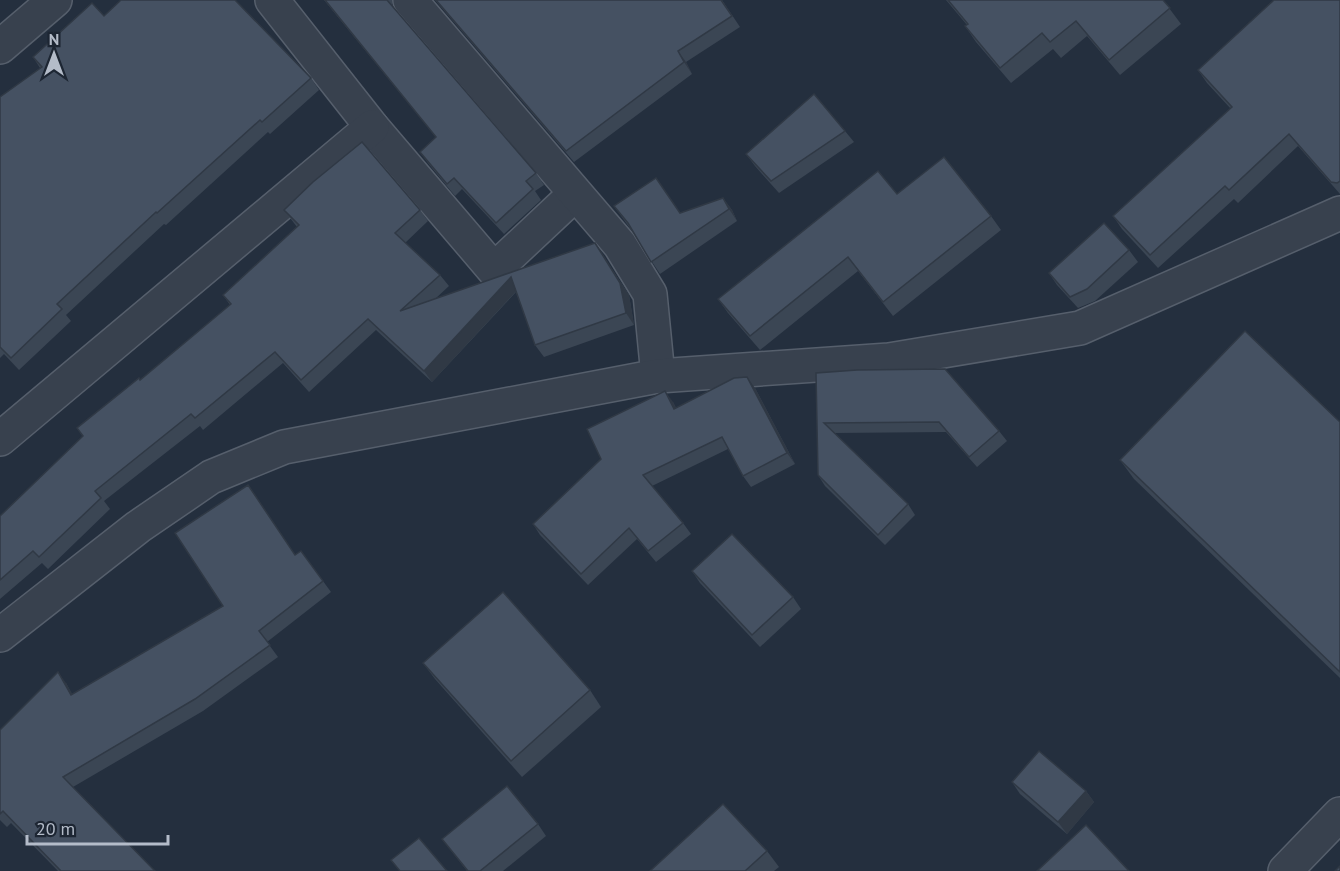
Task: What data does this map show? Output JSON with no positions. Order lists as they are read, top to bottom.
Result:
{
  "scale_bar": "20 m",
  "north": "top"
}
